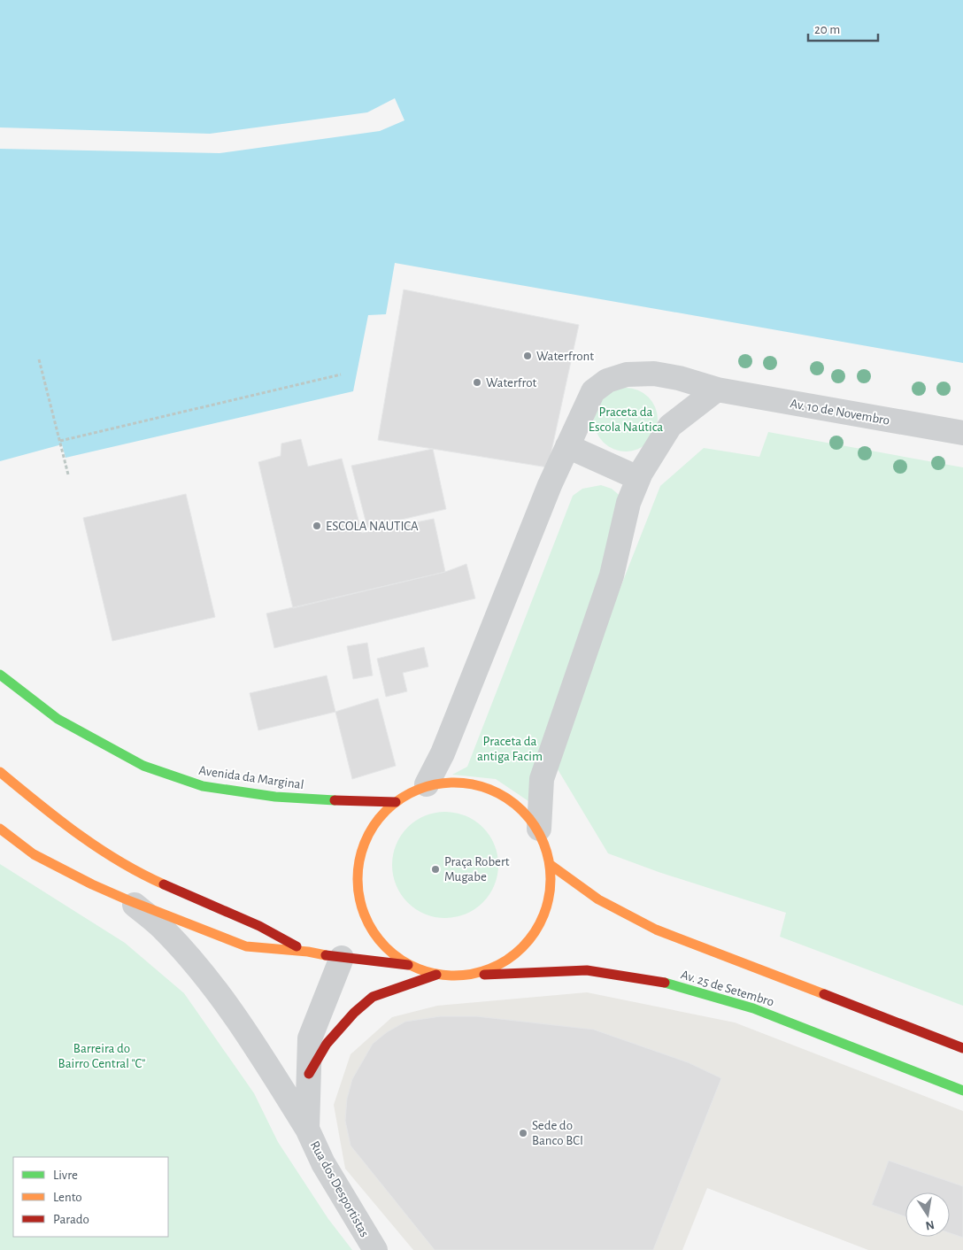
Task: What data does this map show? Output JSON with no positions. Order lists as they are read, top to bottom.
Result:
{
  "streets": {
    "main road": ["Avenida da Marginal", "Av. 25 de Setembro"],
    "street": ["Av. 10 de Novembro", "Rua dos Desportistas"]
  },
  "parks": ["Praceta da Escola Naútica", "Praceta da antiga Facim", "Barreira do Bairro Central \"C\""],
  "places": [
    "Waterfront",
    "Waterfrot",
    "ESCOLA NAUTICA",
    "Praça Robert Mugabe",
    "Sede do Banco BCI"
  ],
  "legend": ["Livre", "Lento", "Parado"],
  "scale_bar": "20 m",
  "north": "bottom"
}
